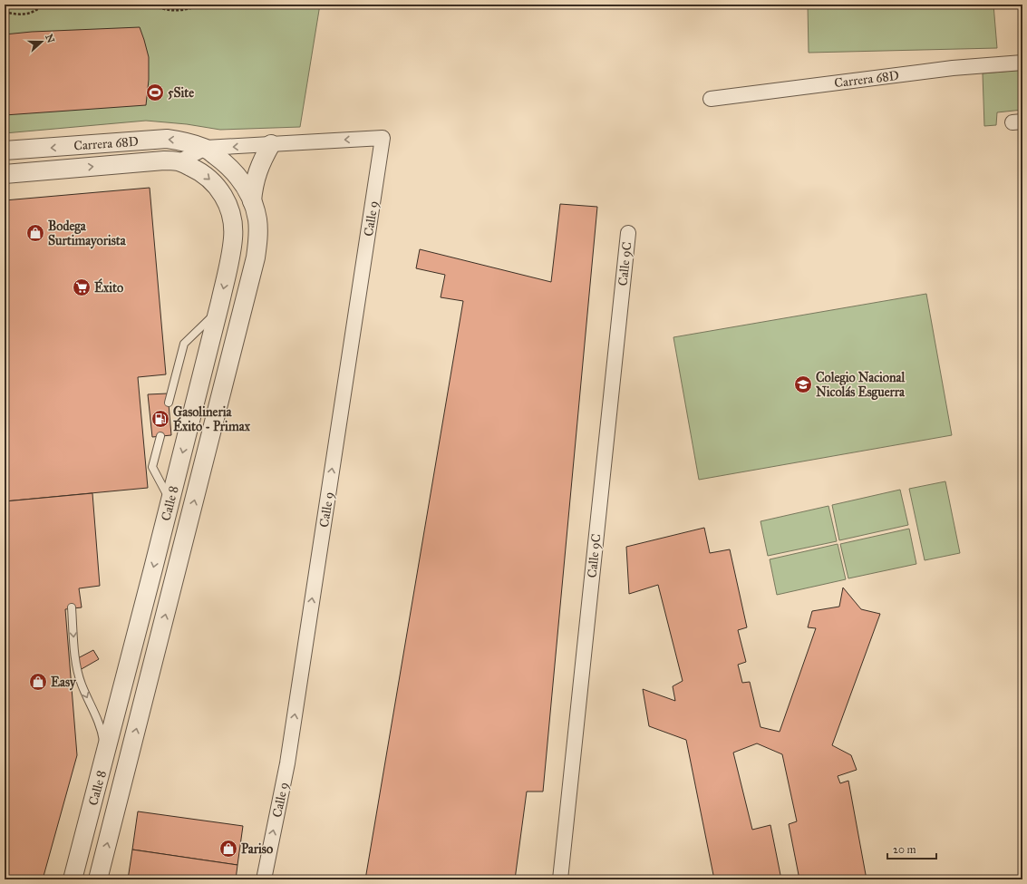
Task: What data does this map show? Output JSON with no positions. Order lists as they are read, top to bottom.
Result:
{
  "streets": {
    "street": [
      "Carrera 68D",
      "Calle 9",
      "Calle 9C",
      "Calle 8"
    ]
  },
  "crossings": [
    ["Carrera 68D", "Calle 9"],
    ["Carrera 68D", "Calle 8"]
  ],
  "one_way": ["Calle 9"],
  "places": {
    "sports": ["5Site"],
    "shop": ["Bodega Surtimayorista", "Easy", "Pariso"],
    "supermarket": ["Éxito"],
    "school or university": ["Colegio Nacional Nicolás Esguerra"],
    "fuel station": ["Gasolineria Éxito - Primax"]
  },
  "scale_bar": "20 m",
  "north": "right"
}
